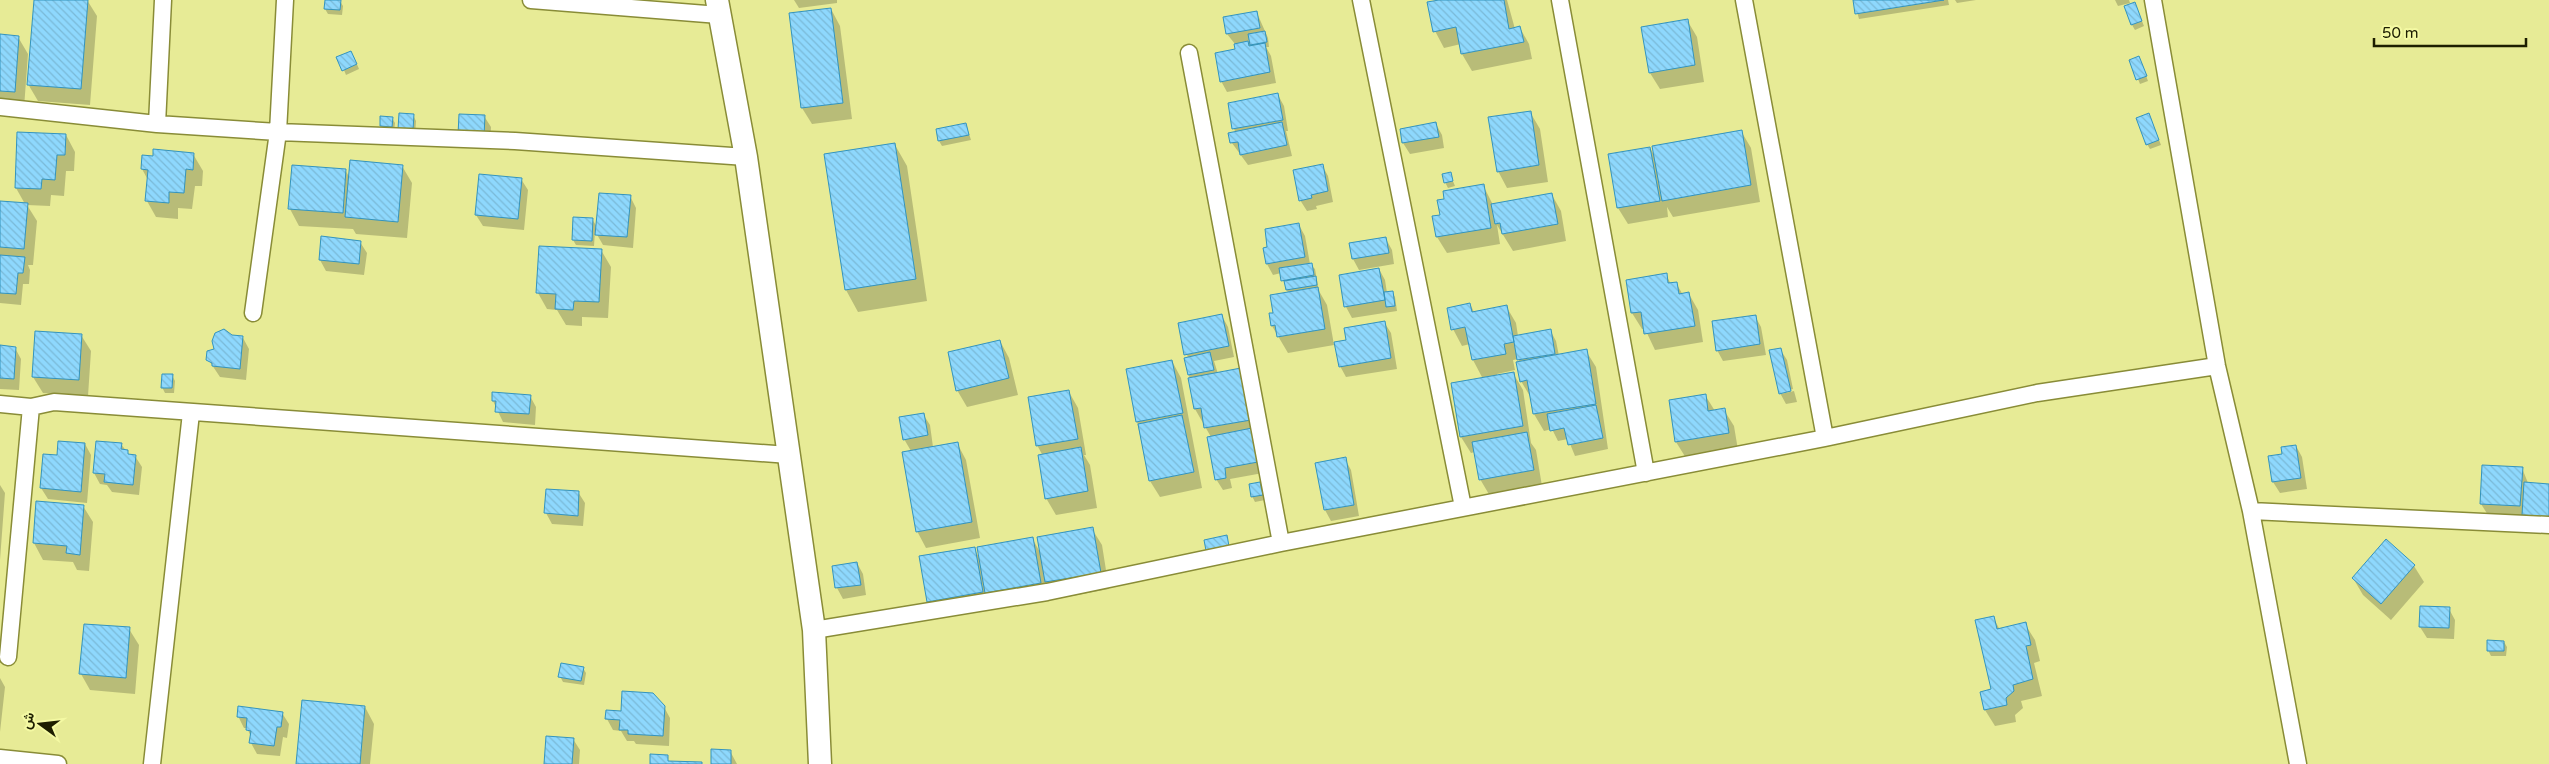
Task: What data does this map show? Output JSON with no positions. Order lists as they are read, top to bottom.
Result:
{
  "scale_bar": "50 m",
  "north": "left"
}
